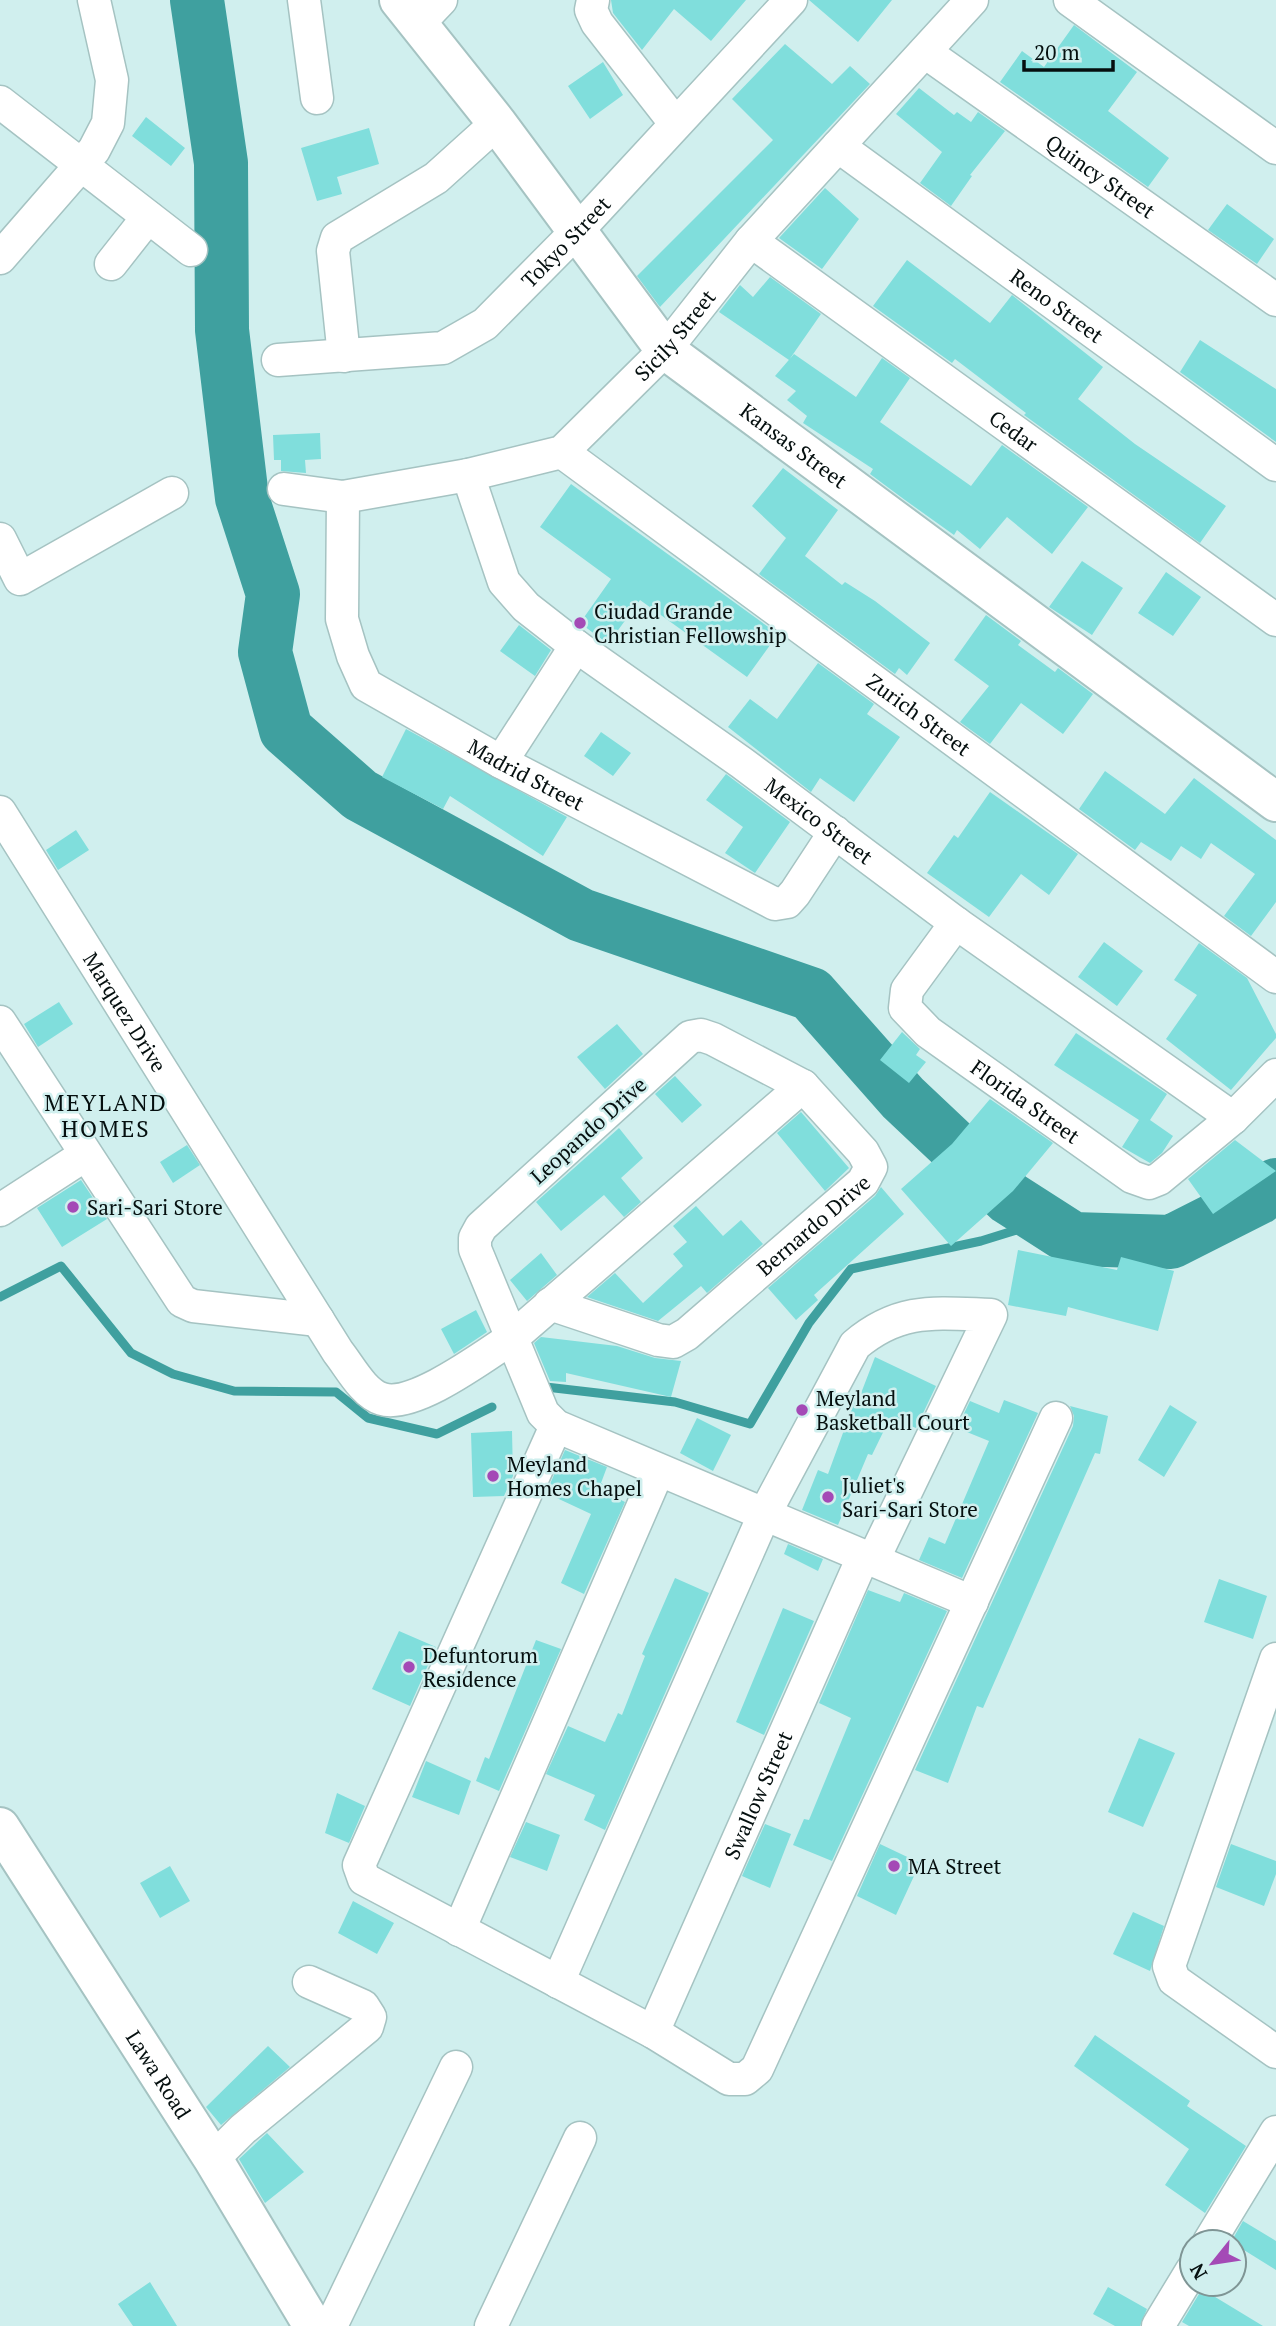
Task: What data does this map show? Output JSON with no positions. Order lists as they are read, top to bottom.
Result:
{
  "streets": {
    "street": [
      "Quincy Street",
      "Tokyo Street",
      "Reno Street",
      "Sicily Street",
      "Cedar",
      "Kansas Street",
      "Zurich Street",
      "Madrid Street",
      "Mexico Street",
      "Marquez Drive",
      "Florida Street",
      "Leopando Drive",
      "Bernardo Drive",
      "Swallow Street",
      "Lawa Road"
    ]
  },
  "crossings": [
    ["Quincy Street", "Sicily Street"],
    ["Tokyo Street", "Kansas Street"],
    ["Reno Street", "Sicily Street"],
    ["Sicily Street", "Cedar"],
    ["Sicily Street", "Kansas Street"],
    ["Sicily Street", "Zurich Street"],
    ["Madrid Street", "Mexico Street"],
    ["Mexico Street", "Florida Street"],
    ["Leopando Drive", "Bernardo Drive"]
  ],
  "districts": ["MEYLAND HOMES"],
  "places": [
    "Ciudad Grande Christian Fellowship",
    "Sari-Sari Store",
    "Meyland Basketball Court",
    "Meyland Homes Chapel",
    "Juliet's Sari-Sari Store",
    "Defuntorum Residence",
    "MA Street"
  ],
  "scale_bar": "20 m",
  "north": "bottom left"
}
